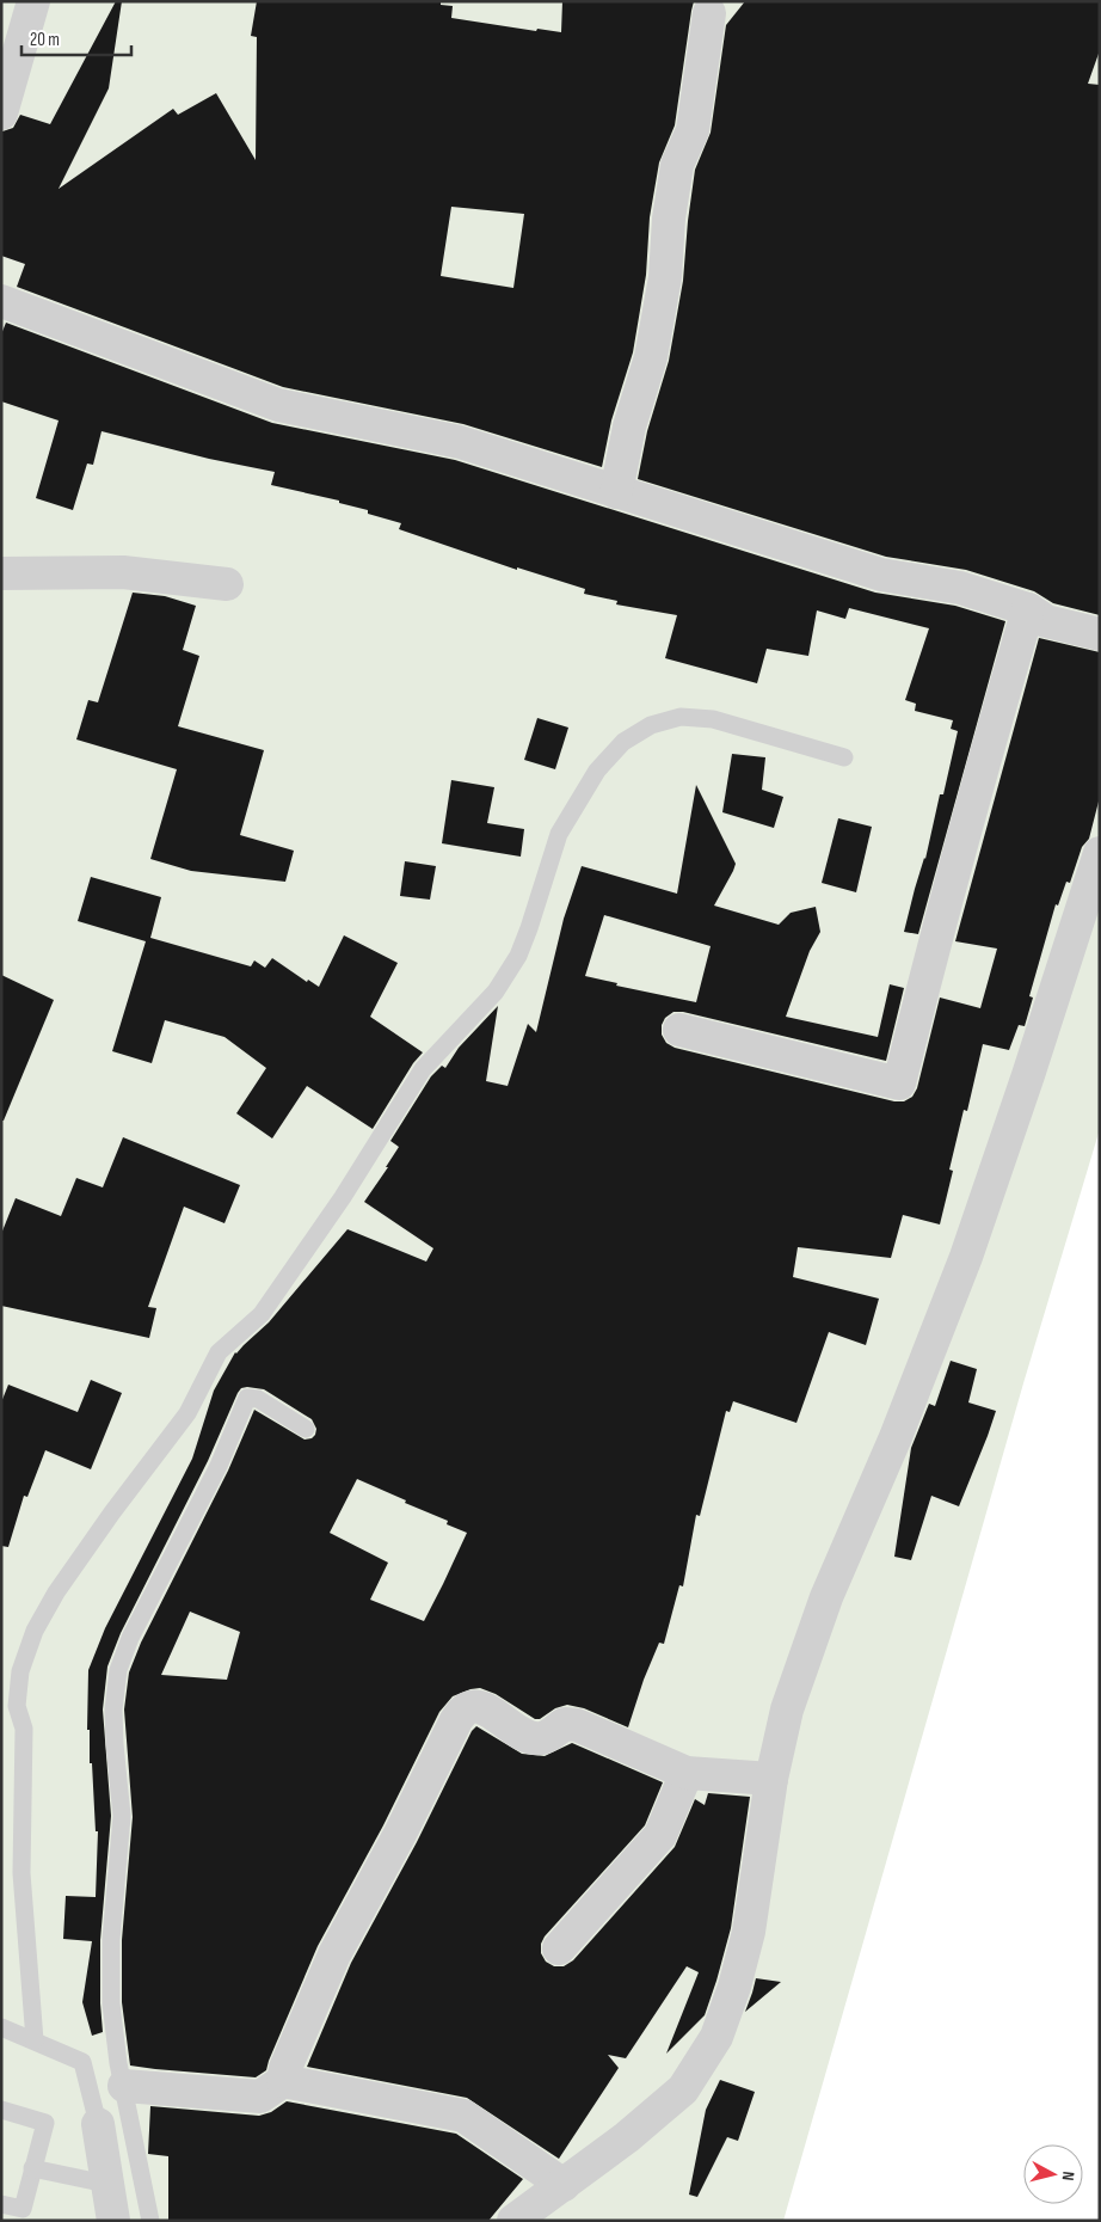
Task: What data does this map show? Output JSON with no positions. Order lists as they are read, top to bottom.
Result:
{
  "scale_bar": "20 m",
  "north": "right"
}
